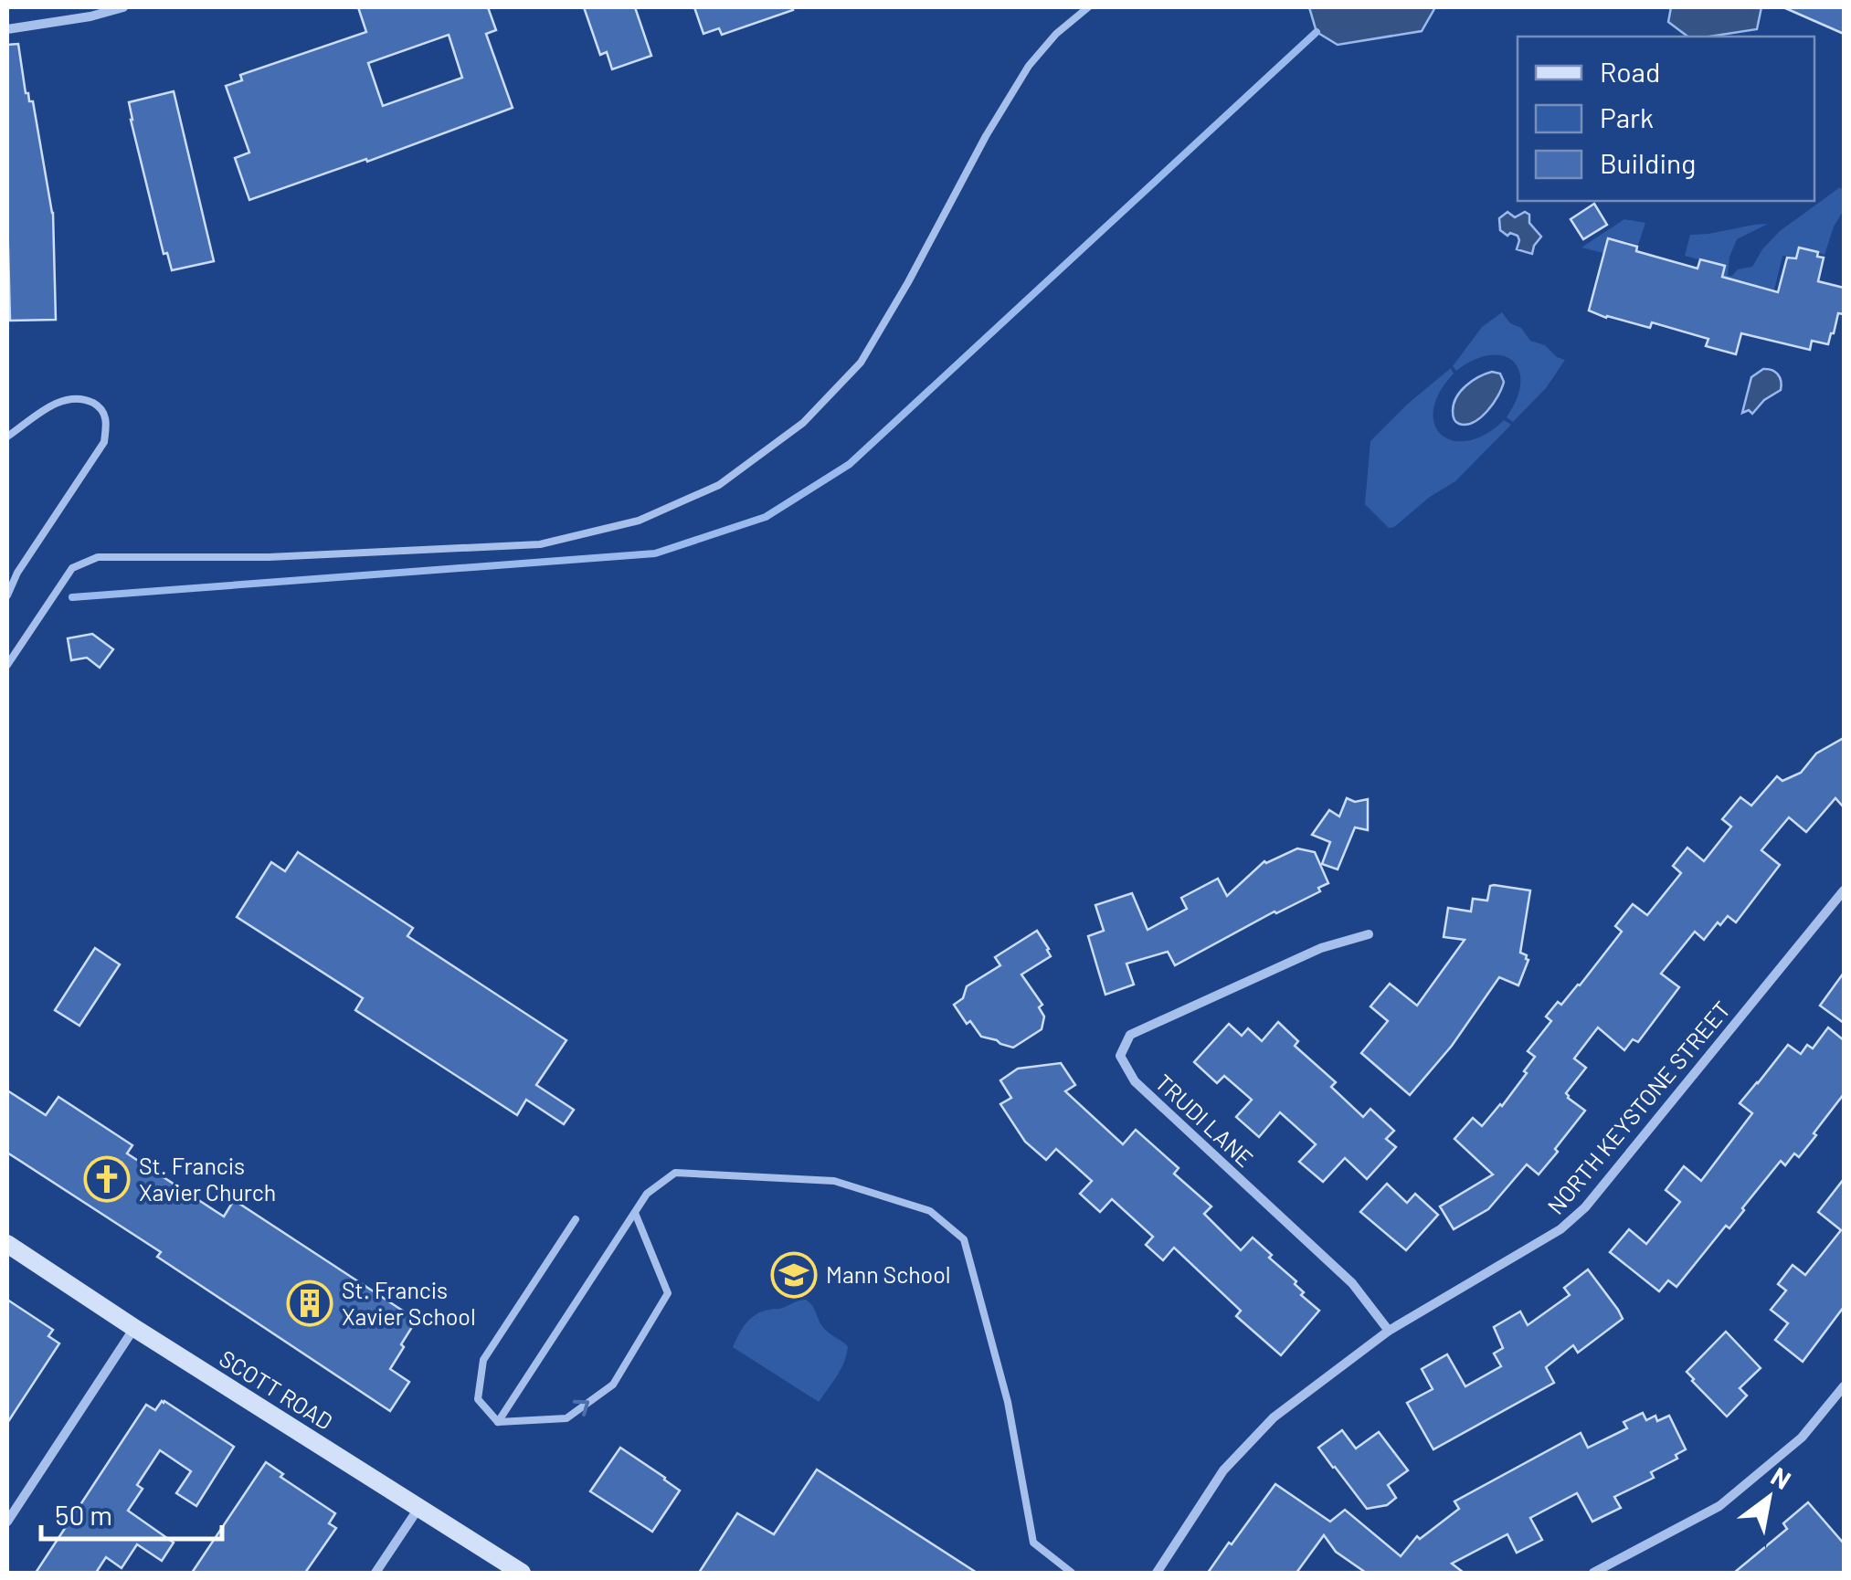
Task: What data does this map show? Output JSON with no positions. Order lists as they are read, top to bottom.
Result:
{
  "streets": {
    "street": ["NORTH KEYSTONE STREET", "TRUDI LANE", "SCOTT ROAD"]
  },
  "crossings": [
    ["NORTH KEYSTONE STREET", "TRUDI LANE"]
  ],
  "places": {
    "church": ["St. Francis Xavier Church"],
    "school or university": ["Mann School"],
    "building": ["St. Francis Xavier School"]
  },
  "legend": ["Road", "Park", "Building"],
  "scale_bar": "50 m",
  "north": "top right"
}
